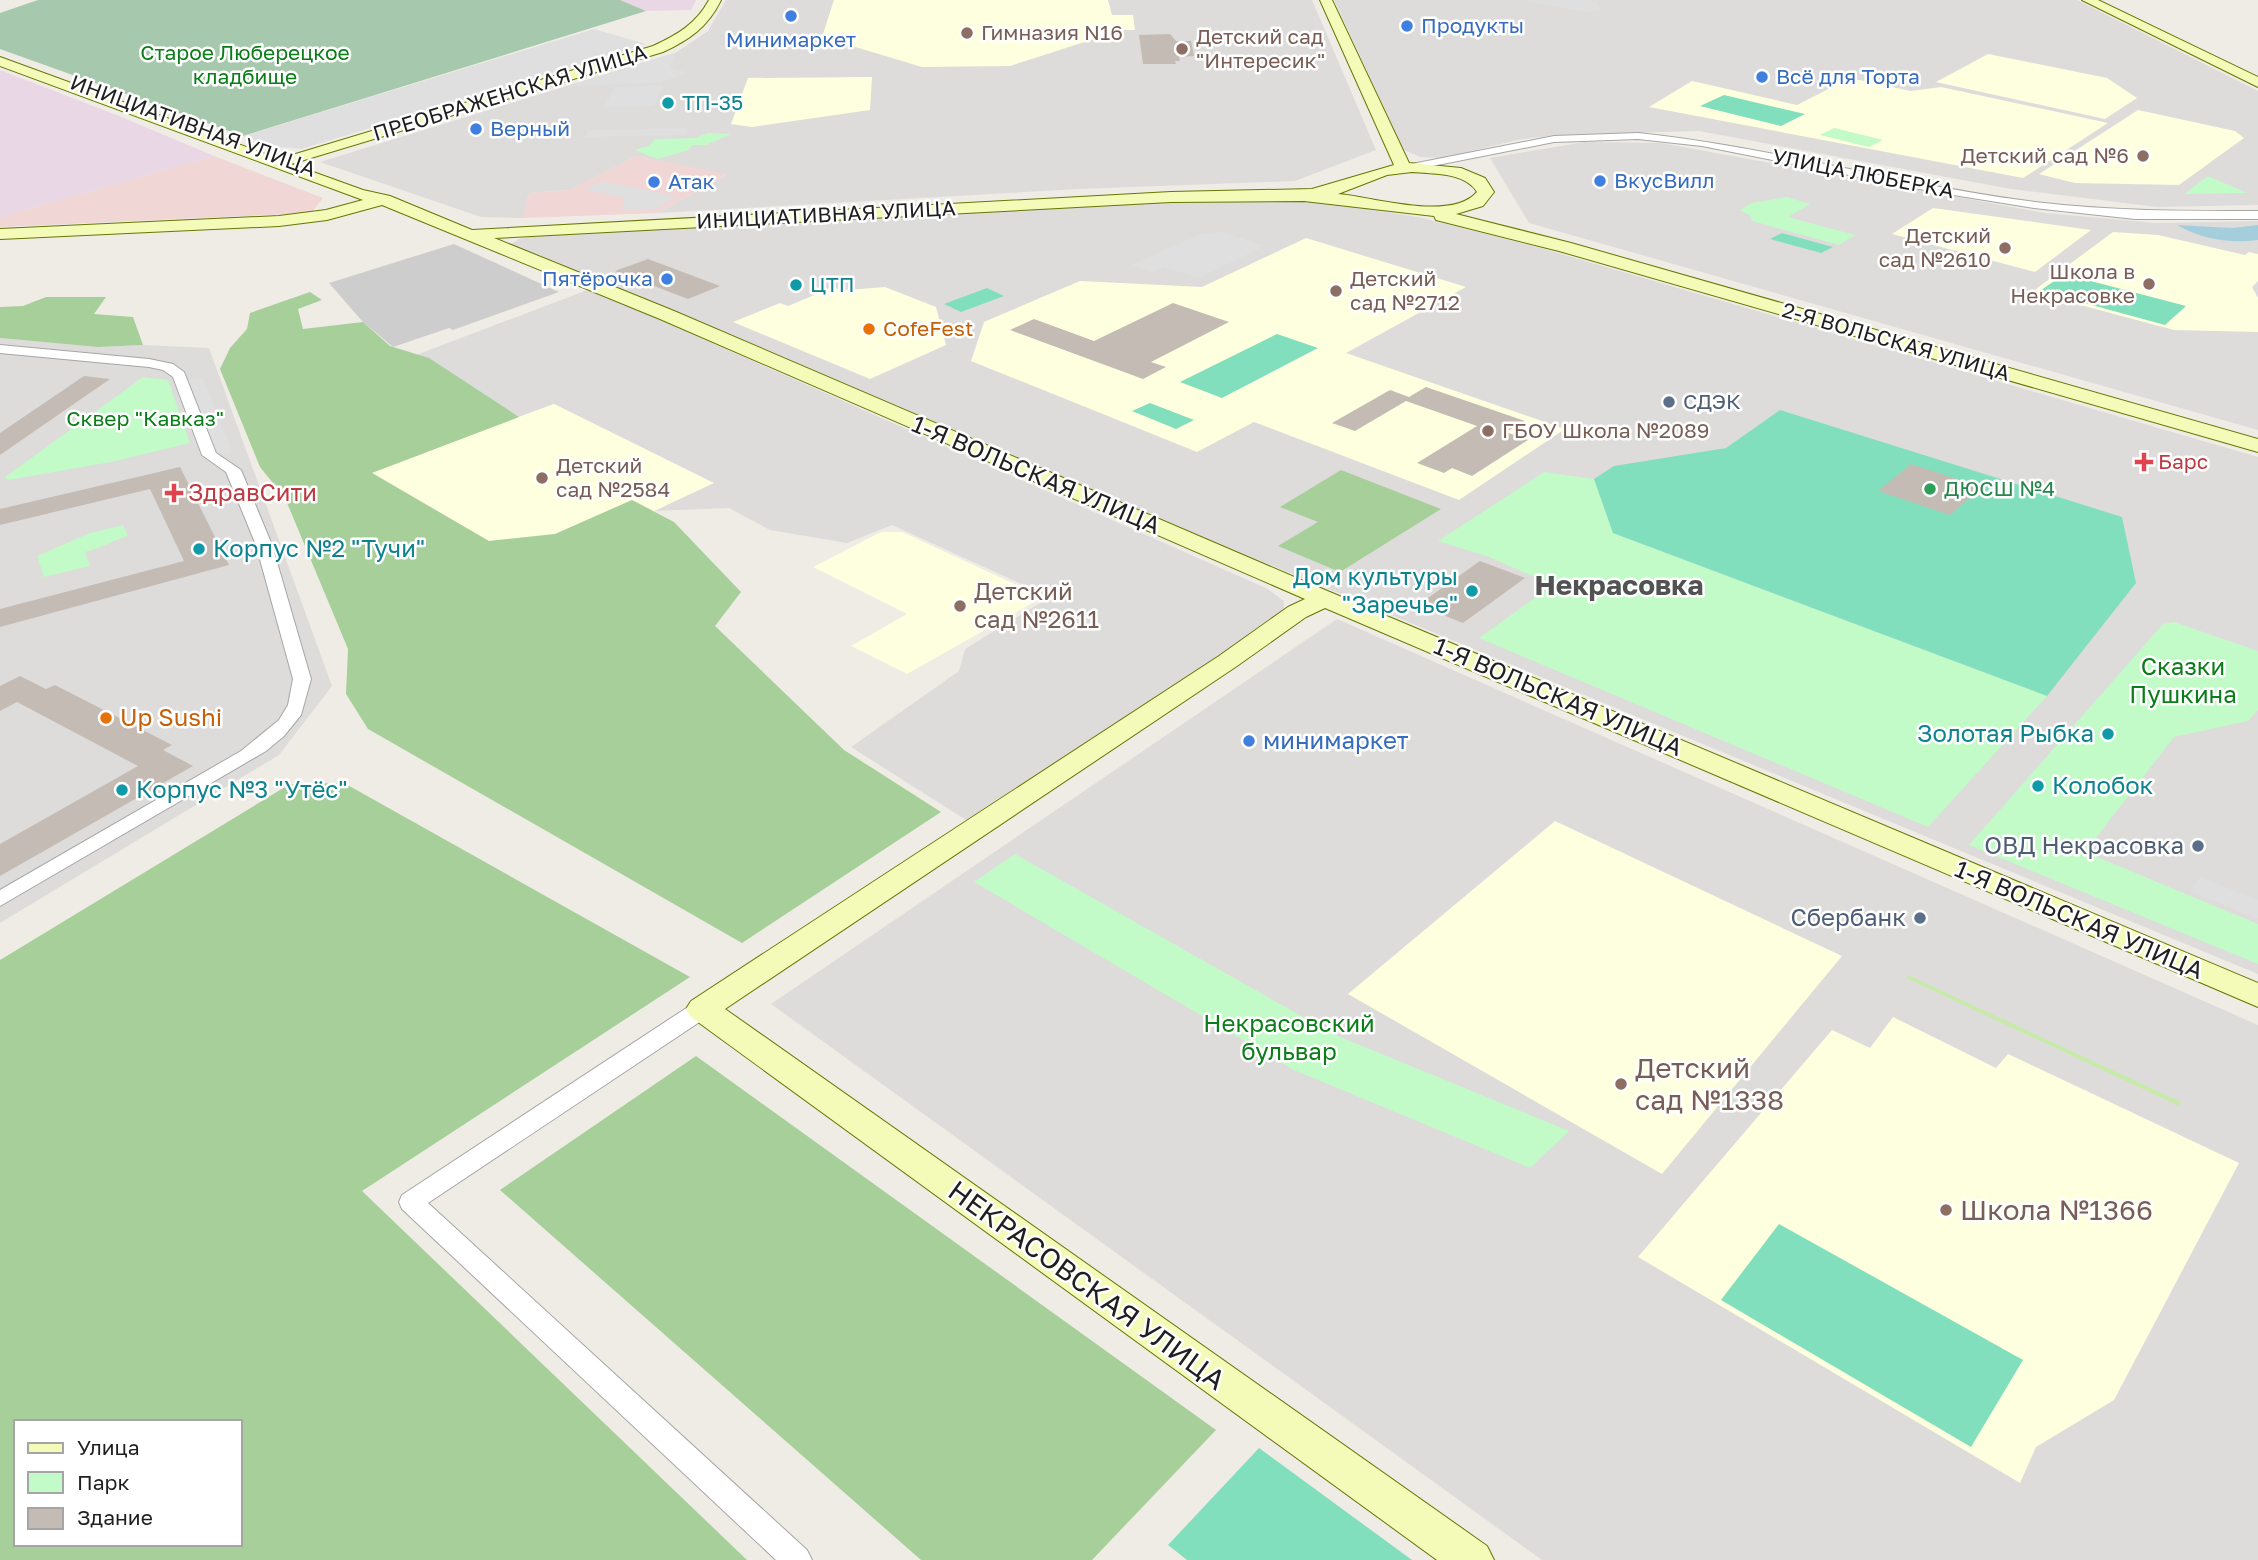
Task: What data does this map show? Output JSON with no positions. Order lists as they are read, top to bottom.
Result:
{
  "streets": {
    "main road": [
      "ПРЕОБРАЖЕНСКАЯ УЛИЦА",
      "ИНИЦИАТИВНАЯ УЛИЦА",
      "2-Я ВОЛЬСКАЯ УЛИЦА",
      "1-Я ВОЛЬСКАЯ УЛИЦА",
      "НЕКРАСОВСКАЯ УЛИЦА"
    ],
    "street": ["УЛИЦА ЛЮБЕРКА"]
  },
  "crossings": [
    ["ПРЕОБРАЖЕНСКАЯ УЛИЦА", "ИНИЦИАТИВНАЯ УЛИЦА"],
    ["ИНИЦИАТИВНАЯ УЛИЦА", "УЛИЦА ЛЮБЕРКА"],
    ["ИНИЦИАТИВНАЯ УЛИЦА", "2-Я ВОЛЬСКАЯ УЛИЦА"],
    ["ИНИЦИАТИВНАЯ УЛИЦА", "1-Я ВОЛЬСКАЯ УЛИЦА"]
  ],
  "districts": ["Некрасовка"],
  "parks": [
    "Старое Люберецкое кладбище",
    "Сквер \"Кавказ\"",
    "Сказки Пушкина",
    "Некрасовский бульвар"
  ],
  "places": {
    "other": [
      "Минимаркет",
      "Продукты",
      "Гимназия N16",
      "Детский сад \"Интересик\"",
      "Всё для Торта",
      "ТП-35",
      "Верный",
      "Детский сад №6",
      "ВкусВилл",
      "Атак",
      "Детский сад №2610",
      "Пятёрочка",
      "Школа в Некрасовке",
      "ЦТП",
      "Детский сад №2712",
      "CofeFest",
      "СДЭК",
      "ГБОУ Школа №2089",
      "Детский сад №2584",
      "ДЮСШ №4",
      "Корпус №2 \"Тучи\"",
      "Дом культуры \"Заречье\"",
      "Детский сад №2611",
      "Up Sushi",
      "Золотая Рыбка",
      "минимаркет",
      "Колобок",
      "Корпус №3 \"Утёс\"",
      "ОВД Некрасовка",
      "Сбербанк",
      "Детский сад №1338",
      "Школа №1366"
    ],
    "health": ["Барс", "ЗдравСити"]
  },
  "legend": ["Улица", "Парк", "Здание"]
}
